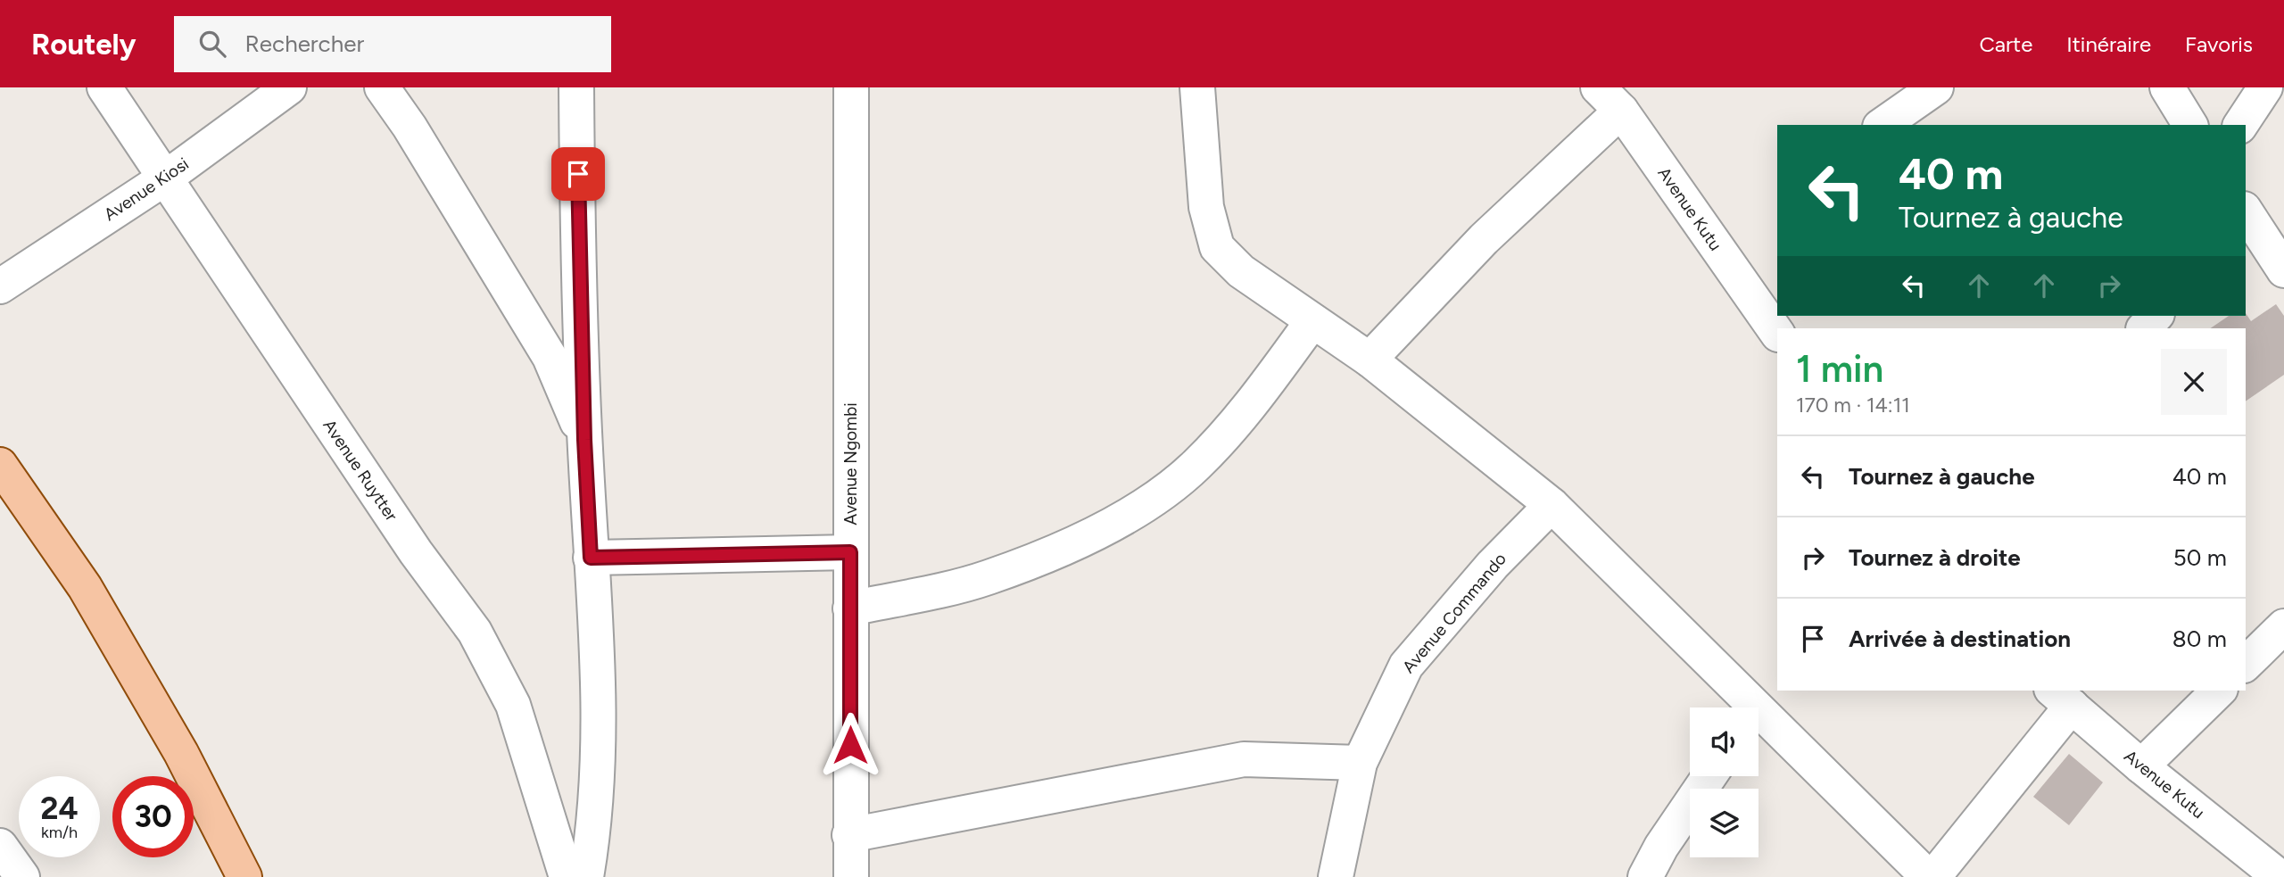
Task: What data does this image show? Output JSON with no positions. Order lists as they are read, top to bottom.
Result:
{
  "streets": {
    "street": [
      "Avenue Kiosi",
      "Avenue Kutu",
      "Avenue Ngombi",
      "Avenue Ruytter",
      "Avenue Commando"
    ]
  },
  "crossings": [
    ["Avenue Kiosi", "Avenue Ruytter"]
  ],
  "page": {
    "header": "Routely",
    "search": "Rechercher",
    "nav": ["Carte", "Itinéraire", "Favoris"],
    "turn": ["40 m", "Tournez à gauche"],
    "heading": ["1 min", "170 m · 14:11"],
    "list": [
      {
        "name": "Tournez à gauche",
        "value": "40 m"
      },
      {
        "name": "Tournez à droite",
        "value": "50 m"
      },
      {
        "name": "Arrivée à destination",
        "value": "80 m"
      }
    ],
    "speed": "24 km/h",
    "limit": "30"
  }
}
